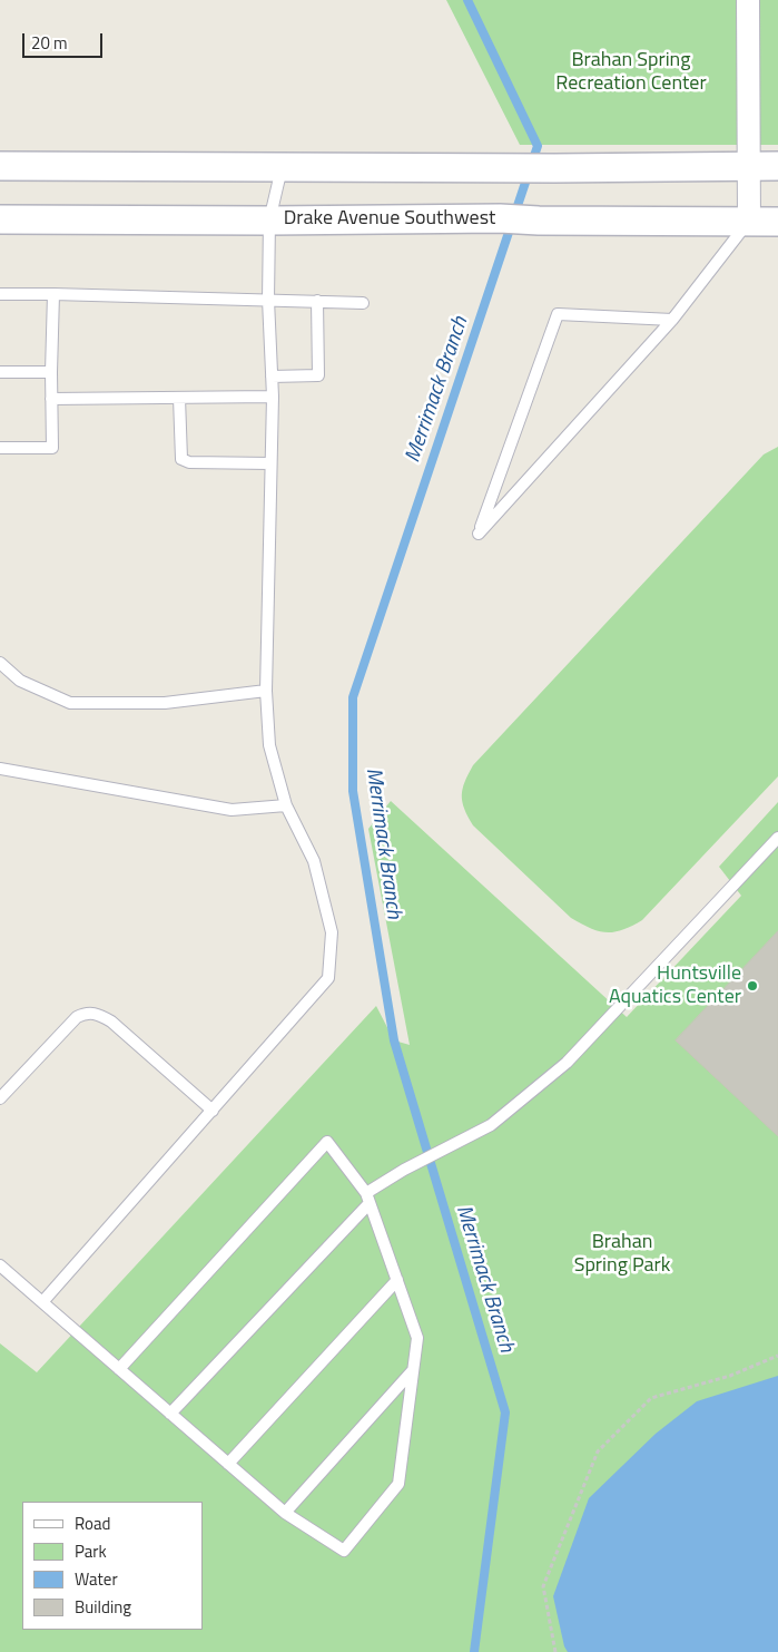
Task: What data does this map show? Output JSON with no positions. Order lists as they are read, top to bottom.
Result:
{
  "streets": {
    "street": ["Drake Avenue Southwest"]
  },
  "water": ["Merrimack Branch"],
  "parks": ["Brahan Spring Recreation Center", "Brahan Spring Park"],
  "places": ["Huntsville Aquatics Center"],
  "legend": [
    "Road",
    "Park",
    "Water",
    "Building"
  ],
  "scale_bar": "20 m"
}
